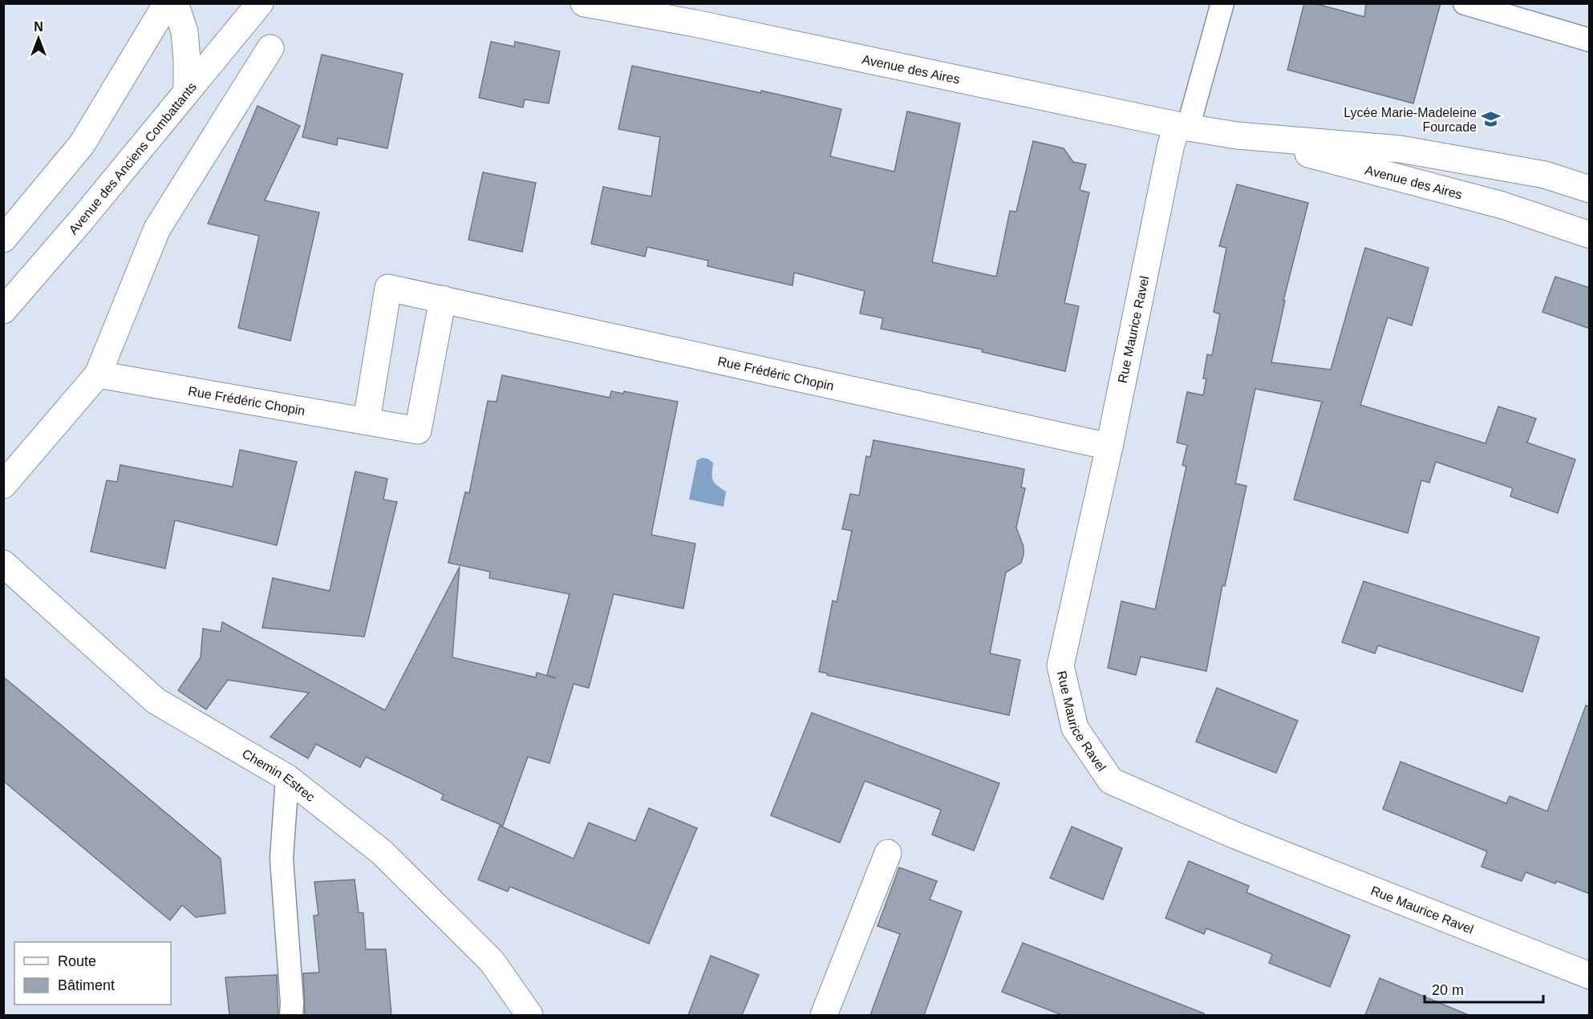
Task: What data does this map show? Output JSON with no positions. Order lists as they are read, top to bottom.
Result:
{
  "streets": {
    "street": [
      "Avenue des Aires",
      "Avenue des Anciens Combattants",
      "Rue Maurice Ravel",
      "Rue Frédéric Chopin",
      "Chemin Estrec"
    ]
  },
  "crossings": [
    ["Avenue des Aires", "Rue Maurice Ravel"],
    ["Rue Maurice Ravel", "Rue Frédéric Chopin"]
  ],
  "places": {
    "school or university": ["Lycée Marie-Madeleine Fourcade"]
  },
  "legend": ["Route", "Bâtiment"],
  "scale_bar": "20 m",
  "north": "top"
}
